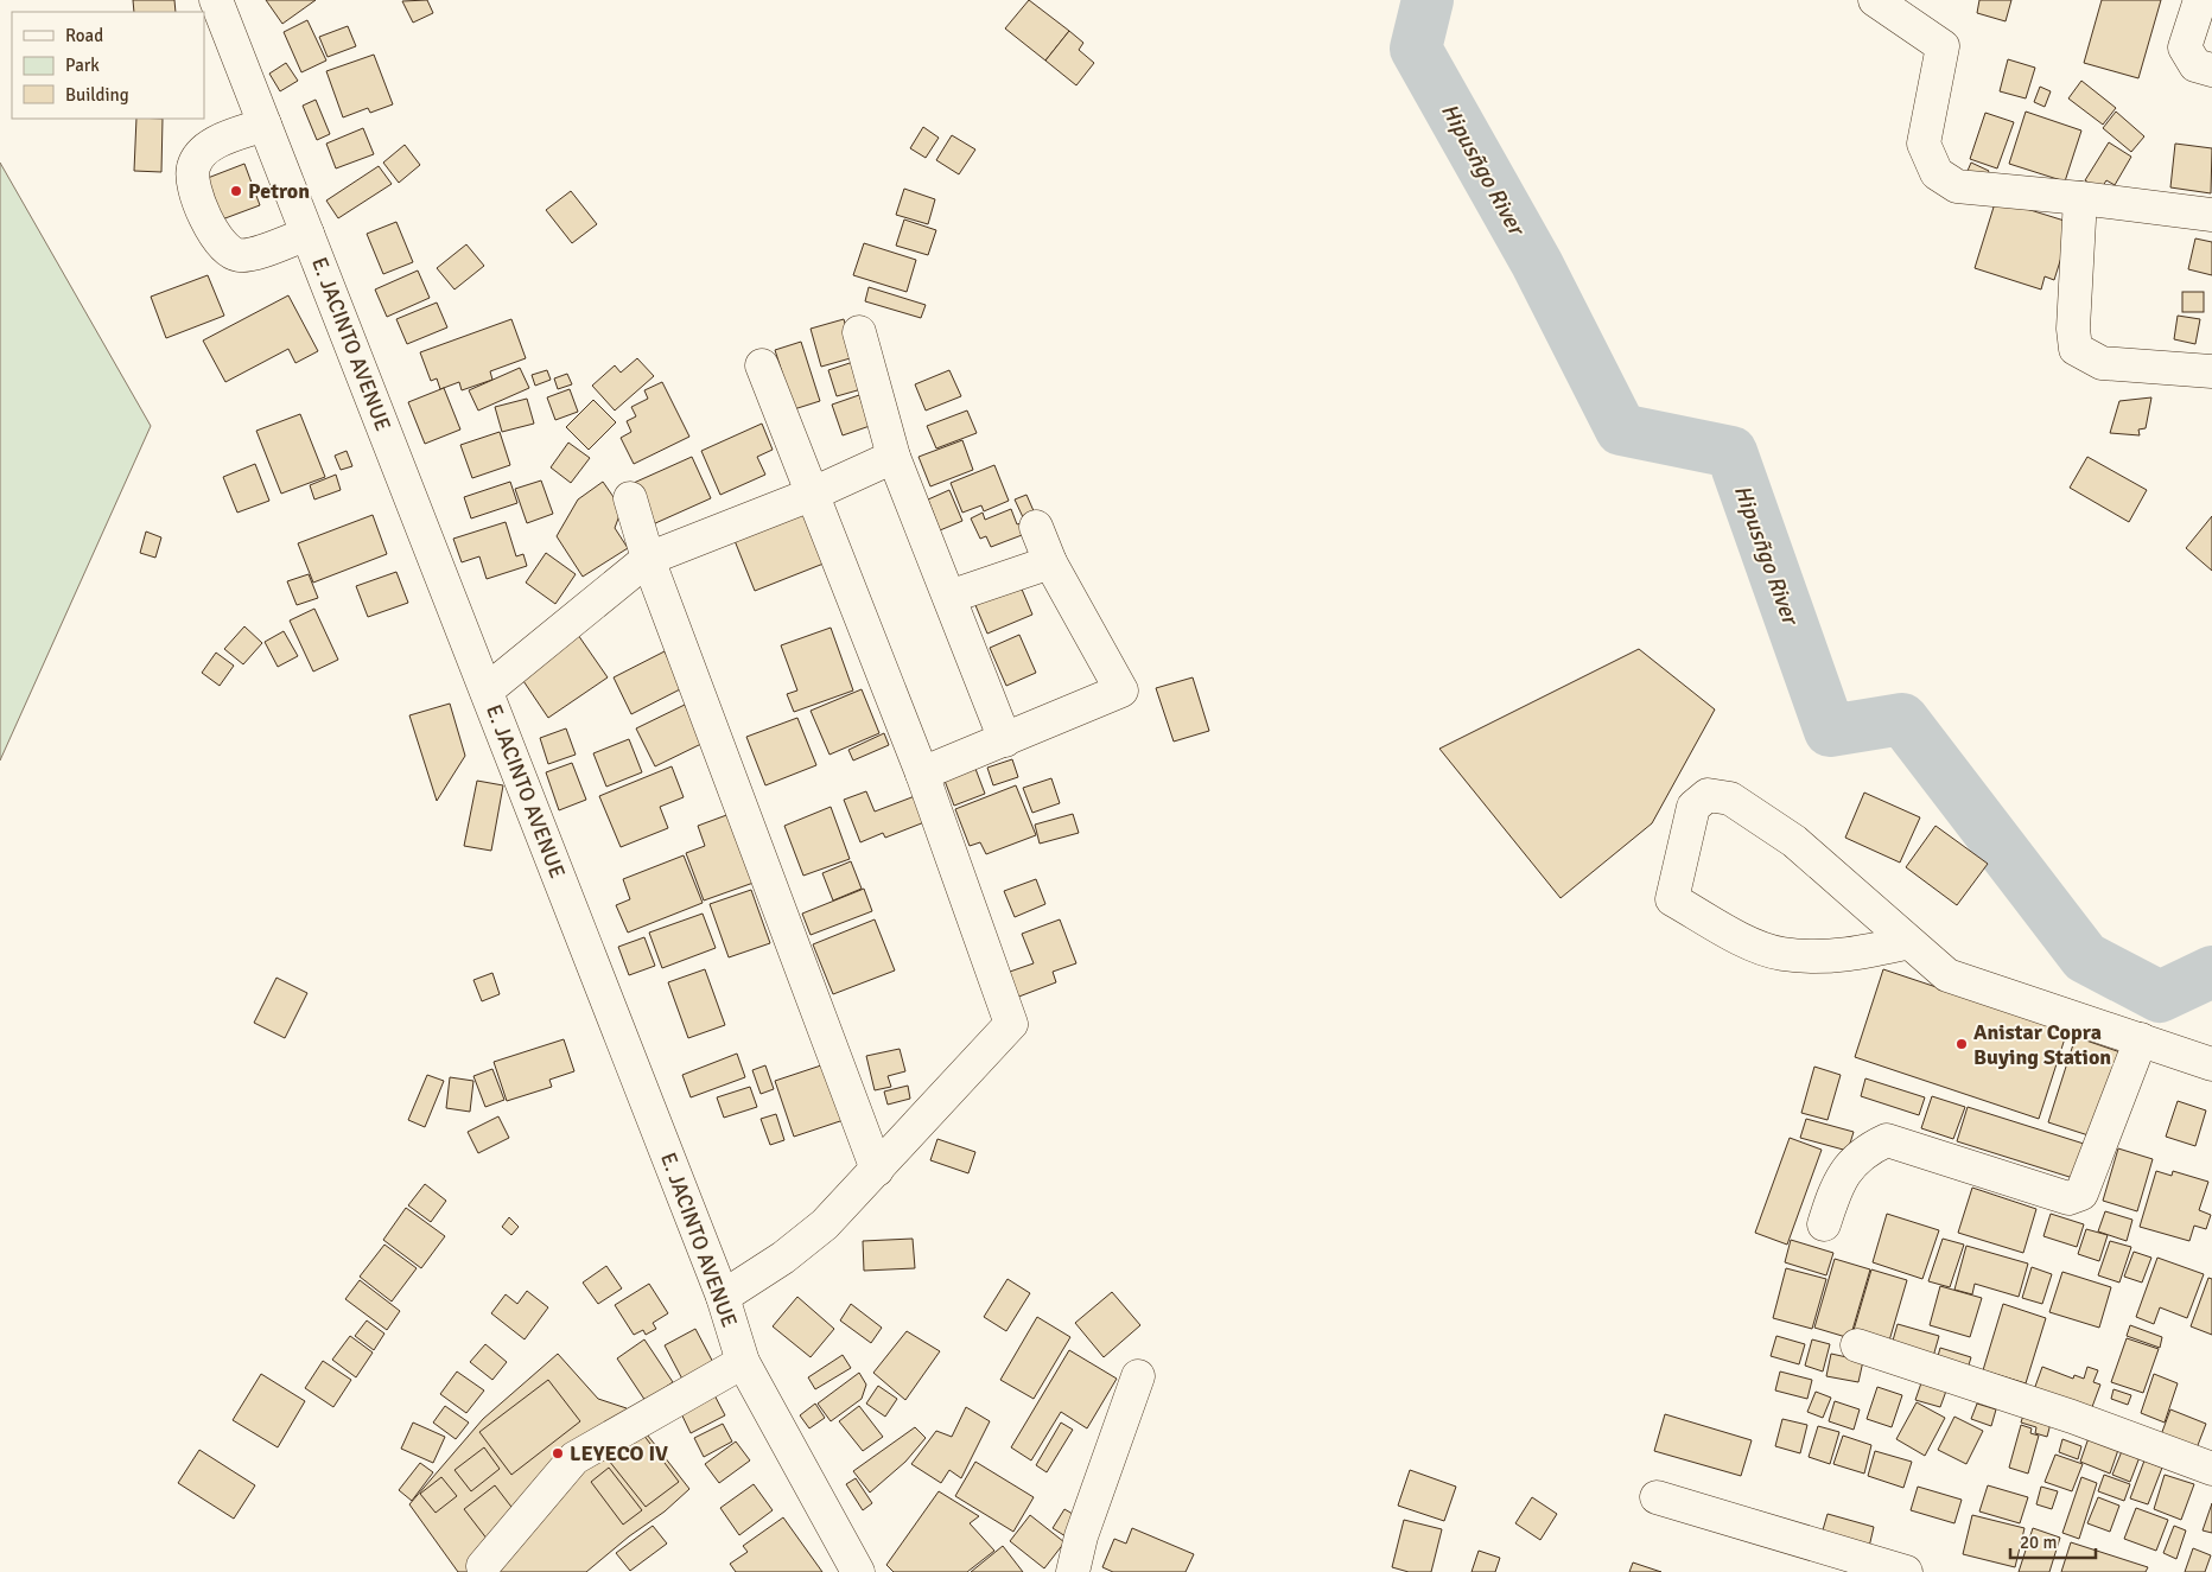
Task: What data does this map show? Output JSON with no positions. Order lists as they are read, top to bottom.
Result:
{
  "streets": {
    "street": ["E. JACINTO AVENUE"]
  },
  "water": ["Hipusñgo River"],
  "places": ["Petron", "Anistar Copra Buying Station", "LEYECO IV"],
  "legend": ["Road", "Park", "Building"],
  "scale_bar": "20 m"
}
